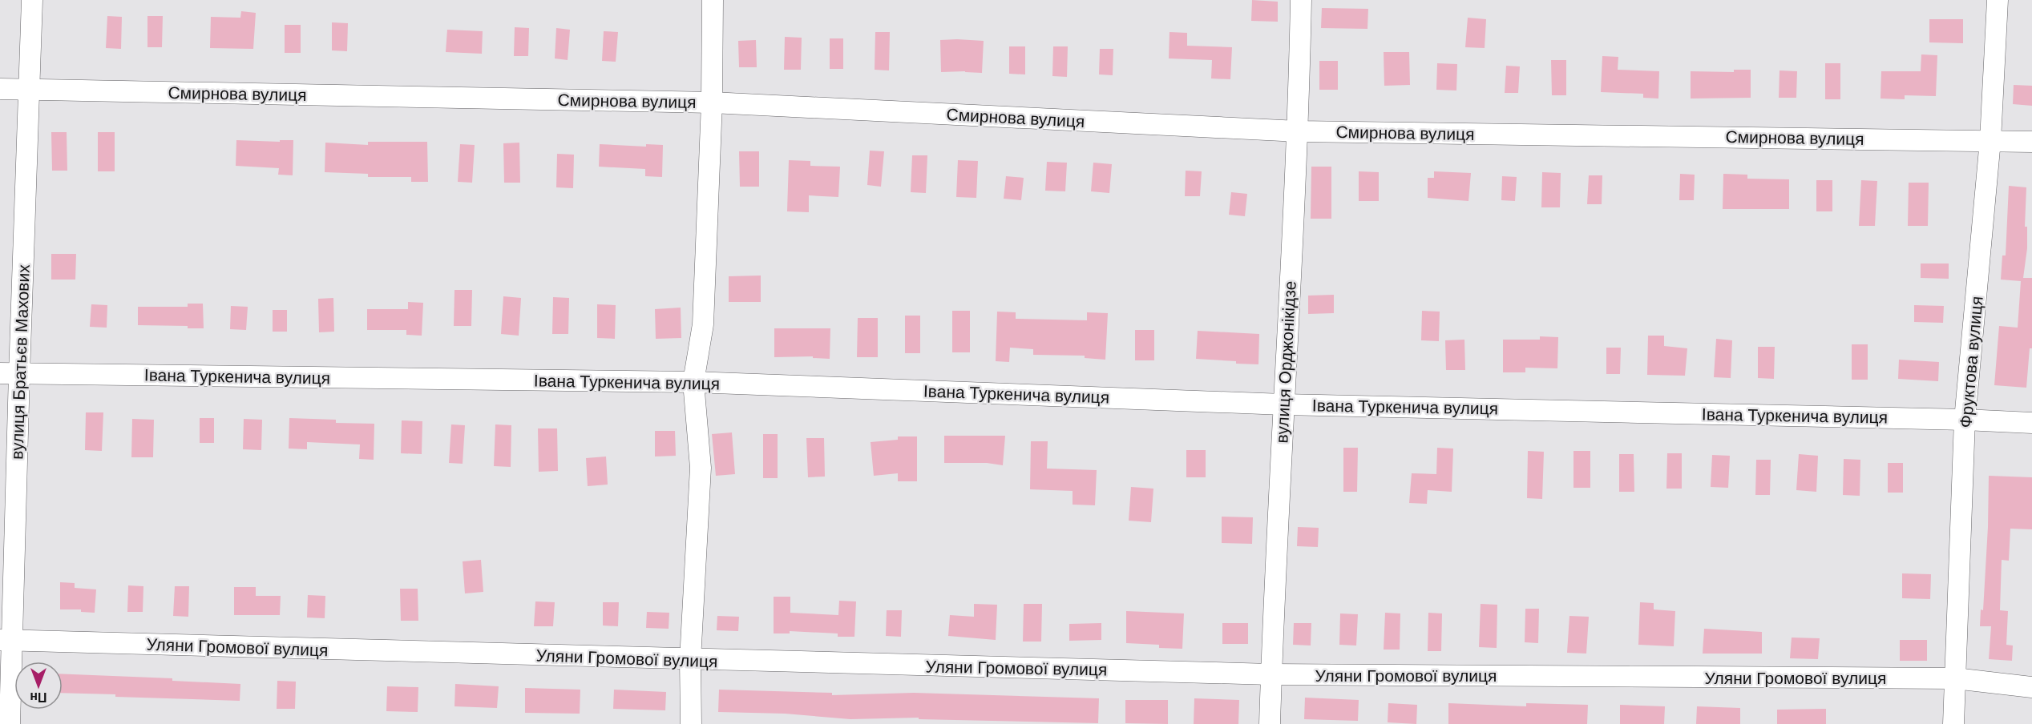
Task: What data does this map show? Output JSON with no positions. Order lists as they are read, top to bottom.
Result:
{
  "streets": {
    "street": [
      "Смирнова вулиця",
      "вулиця Братьєв Махових",
      "вулиця Орджонікідзе",
      "Фруктова вулиця",
      "Івана Туркенича вулиця",
      "Уляни Громової вулиця"
    ]
  },
  "crossings": [
    ["Смирнова вулиця", "вулиця Братьєв Махових"],
    ["Смирнова вулиця", "вулиця Орджонікідзе"],
    ["Смирнова вулиця", "Фруктова вулиця"],
    ["вулиця Братьєв Махових", "Івана Туркенича вулиця"],
    ["вулиця Братьєв Махових", "Уляни Громової вулиця"],
    ["вулиця Орджонікідзе", "Івана Туркенича вулиця"],
    ["вулиця Орджонікідзе", "Уляни Громової вулиця"],
    ["Фруктова вулиця", "Івана Туркенича вулиця"],
    ["Фруктова вулиця", "Уляни Громової вулиця"]
  ],
  "north": "bottom"
}
